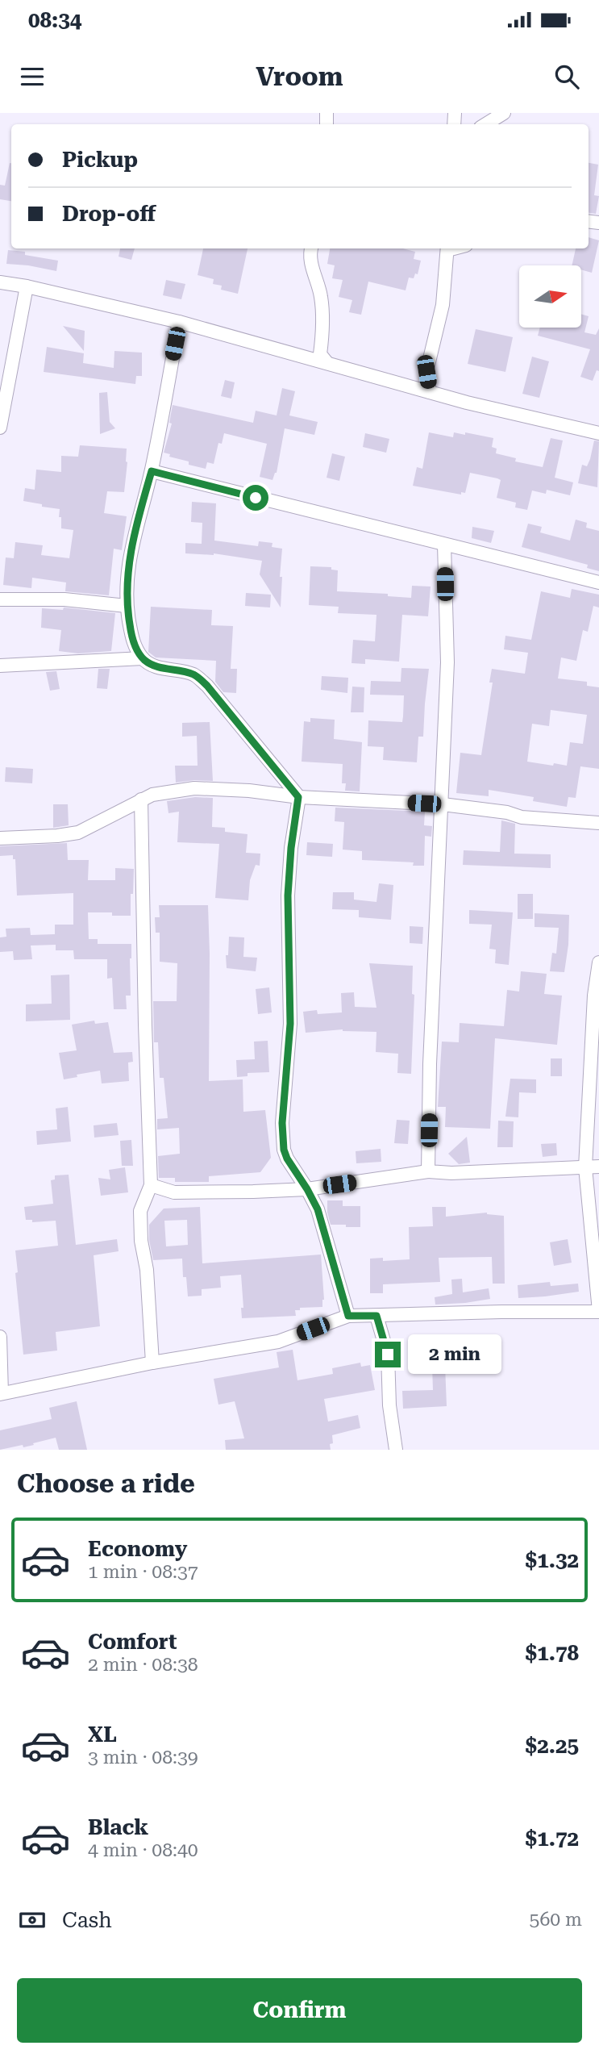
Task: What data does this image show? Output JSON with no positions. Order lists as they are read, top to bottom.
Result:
{
  "north": "right",
  "page": {
    "status": "08:34",
    "header": "Vroom",
    "banner": ["Pickup", "Drop-off"],
    "bubble": "2 min",
    "heading": "Choose a ride",
    "list": [
      {
        "name": "Economy",
        "note": "1 min · 08:37",
        "value": "$1.32"
      },
      {
        "name": "Comfort",
        "note": "2 min · 08:38",
        "value": "$1.78"
      },
      {
        "name": "XL",
        "note": "3 min · 08:39",
        "value": "$2.25"
      },
      {
        "name": "Black",
        "note": "4 min · 08:40",
        "value": "$1.72"
      }
    ],
    "pay": ["Cash", "560 m"],
    "buttons": "Confirm"
  }
}
